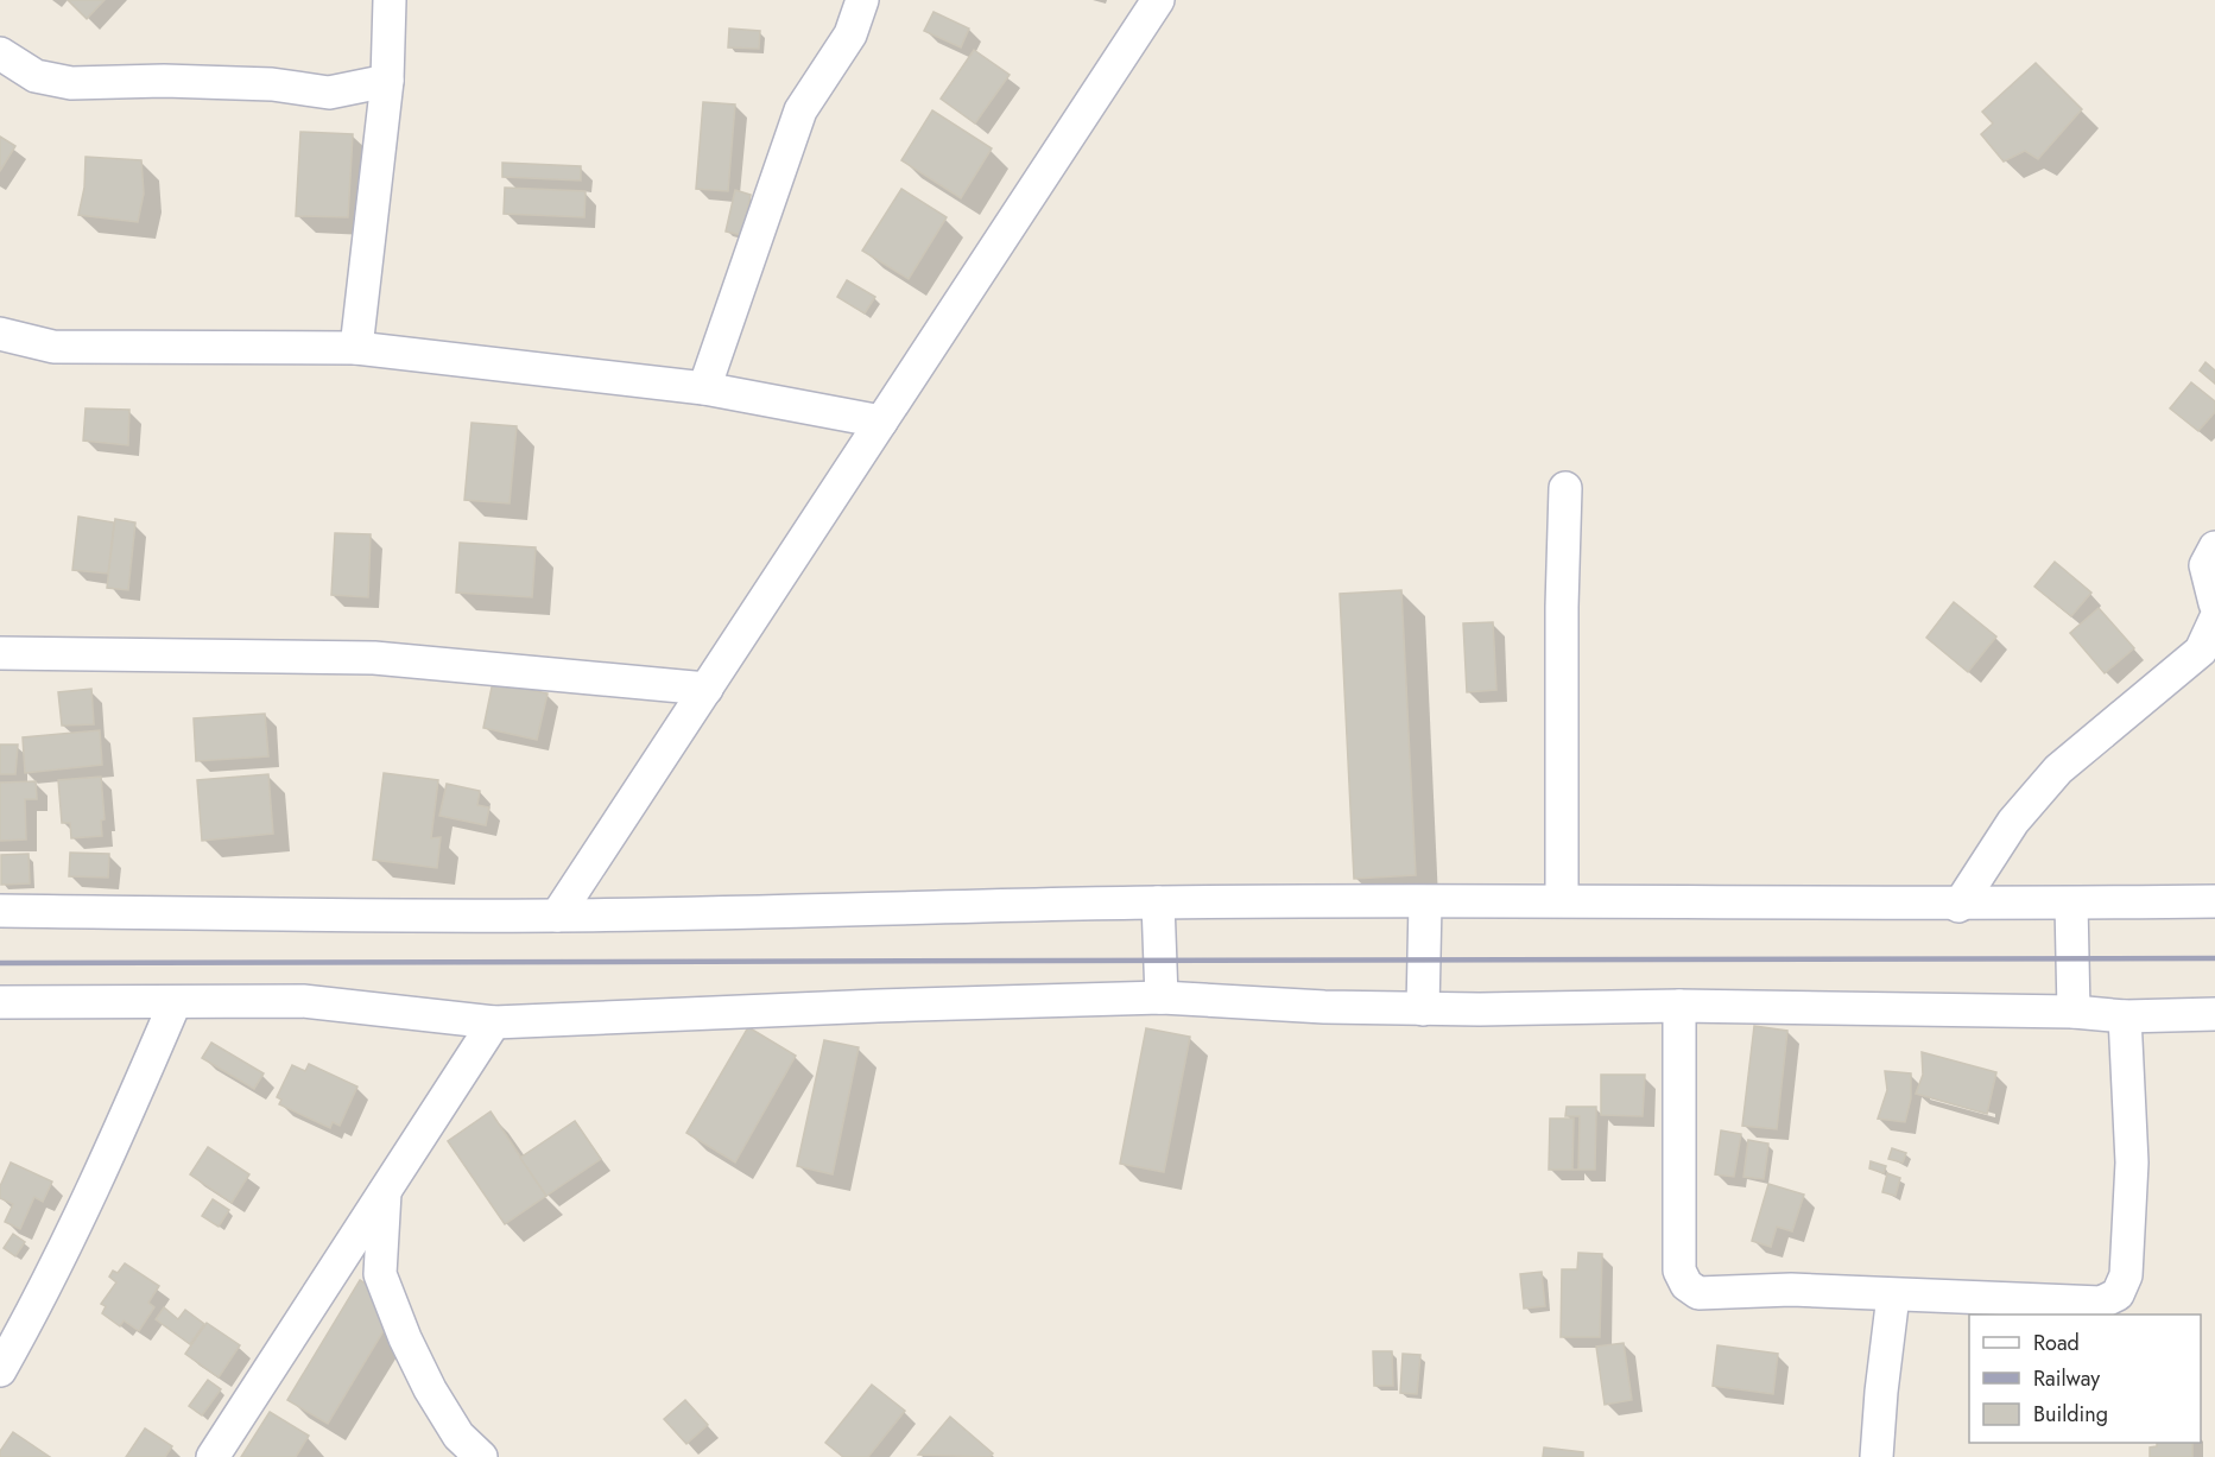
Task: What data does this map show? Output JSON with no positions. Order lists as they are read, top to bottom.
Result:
{
  "legend": ["Road", "Railway", "Building"]
}
